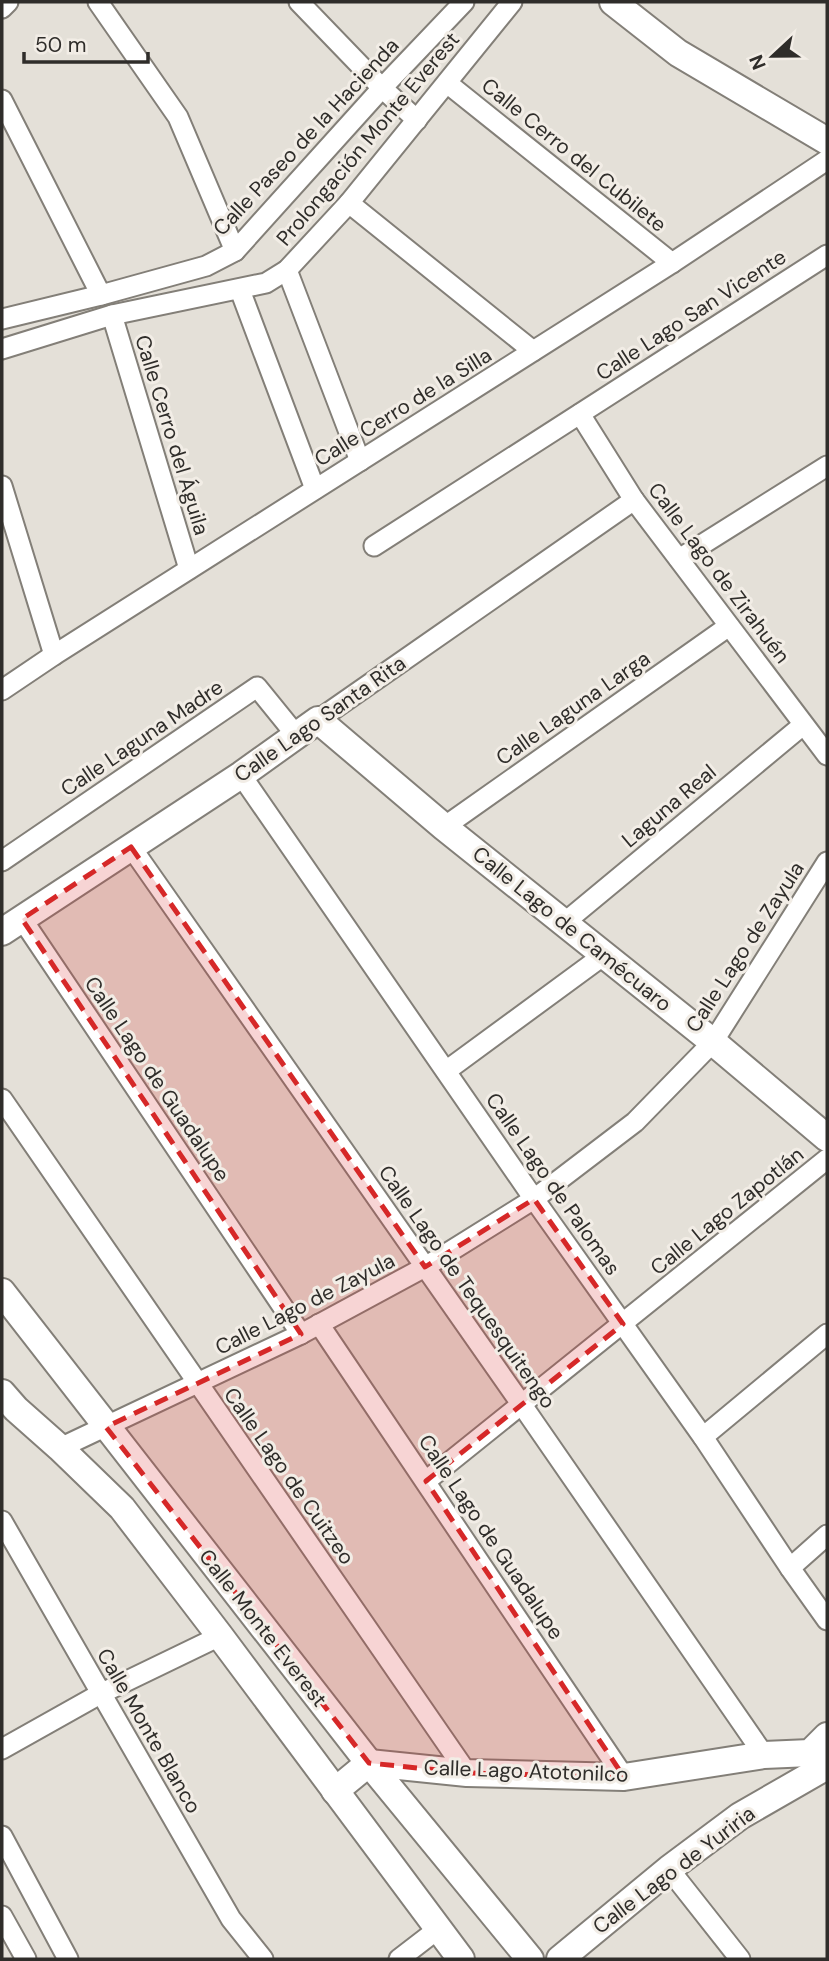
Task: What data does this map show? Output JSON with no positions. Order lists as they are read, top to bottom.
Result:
{
  "streets": {
    "street": [
      "Calle Paseo de la Hacienda",
      "Prolongación Monte Everest",
      "Calle Cerro del Cubilete",
      "Calle Lago San Vicente",
      "Calle Cerro de la Silla",
      "Calle Cerro del Águila",
      "Calle Lago de Zirahuén",
      "Calle Laguna Larga",
      "Calle Lago Santa Rita",
      "Calle Laguna Madre",
      "Laguna Real",
      "Calle Lago de Camécuaro",
      "Calle Lago de Zayula",
      "Calle Lago de Guadalupe",
      "Calle Lago de Palomas",
      "Calle Lago Zapotlán",
      "Calle Lago de Tequesquitengo",
      "Calle Lago de Cuitzeo",
      "Calle Monte Everest",
      "Calle Monte Blanco",
      "Calle Lago Atotonilco",
      "Calle Lago de Yuriria"
    ]
  },
  "crossings": [
    ["Prolongación Monte Everest", "Calle Cerro del Cubilete"],
    ["Prolongación Monte Everest", "Calle Cerro del Águila"],
    ["Calle Cerro del Cubilete", "Calle Cerro de la Silla"],
    ["Calle Lago San Vicente", "Calle Lago de Zirahuén"],
    ["Calle Cerro de la Silla", "Calle Cerro del Águila"],
    ["Calle Lago de Zirahuén", "Calle Laguna Larga"],
    ["Calle Lago de Zirahuén", "Calle Lago Santa Rita"],
    ["Calle Lago de Zirahuén", "Laguna Real"],
    ["Calle Laguna Larga", "Calle Lago de Camécuaro"],
    ["Calle Lago Santa Rita", "Calle Laguna Madre"],
    ["Calle Lago Santa Rita", "Calle Lago de Camécuaro"],
    ["Calle Lago Santa Rita", "Calle Lago de Guadalupe"],
    ["Calle Lago Santa Rita", "Calle Lago de Palomas"],
    ["Calle Lago Santa Rita", "Calle Lago de Tequesquitengo"],
    ["Laguna Real", "Calle Lago de Camécuaro"],
    ["Calle Lago de Camécuaro", "Calle Lago de Zayula"],
    ["Calle Lago de Zayula", "Calle Lago de Guadalupe"],
    ["Calle Lago de Zayula", "Calle Lago de Palomas"],
    ["Calle Lago de Zayula", "Calle Lago de Tequesquitengo"],
    ["Calle Lago de Zayula", "Calle Lago de Cuitzeo"],
    ["Calle Lago de Zayula", "Calle Monte Everest"],
    ["Calle Lago de Guadalupe", "Calle Lago Zapotlán"],
    ["Calle Lago de Guadalupe", "Calle Lago Atotonilco"],
    ["Calle Lago de Palomas", "Calle Lago Zapotlán"],
    ["Calle Lago Zapotlán", "Calle Lago de Tequesquitengo"],
    ["Calle Lago de Tequesquitengo", "Calle Lago Atotonilco"],
    ["Calle Lago de Cuitzeo", "Calle Lago Atotonilco"],
    ["Calle Monte Everest", "Calle Lago Atotonilco"],
    ["Calle Lago Atotonilco", "Calle Lago de Yuriria"]
  ],
  "scale_bar": "50 m",
  "north": "left"
}
